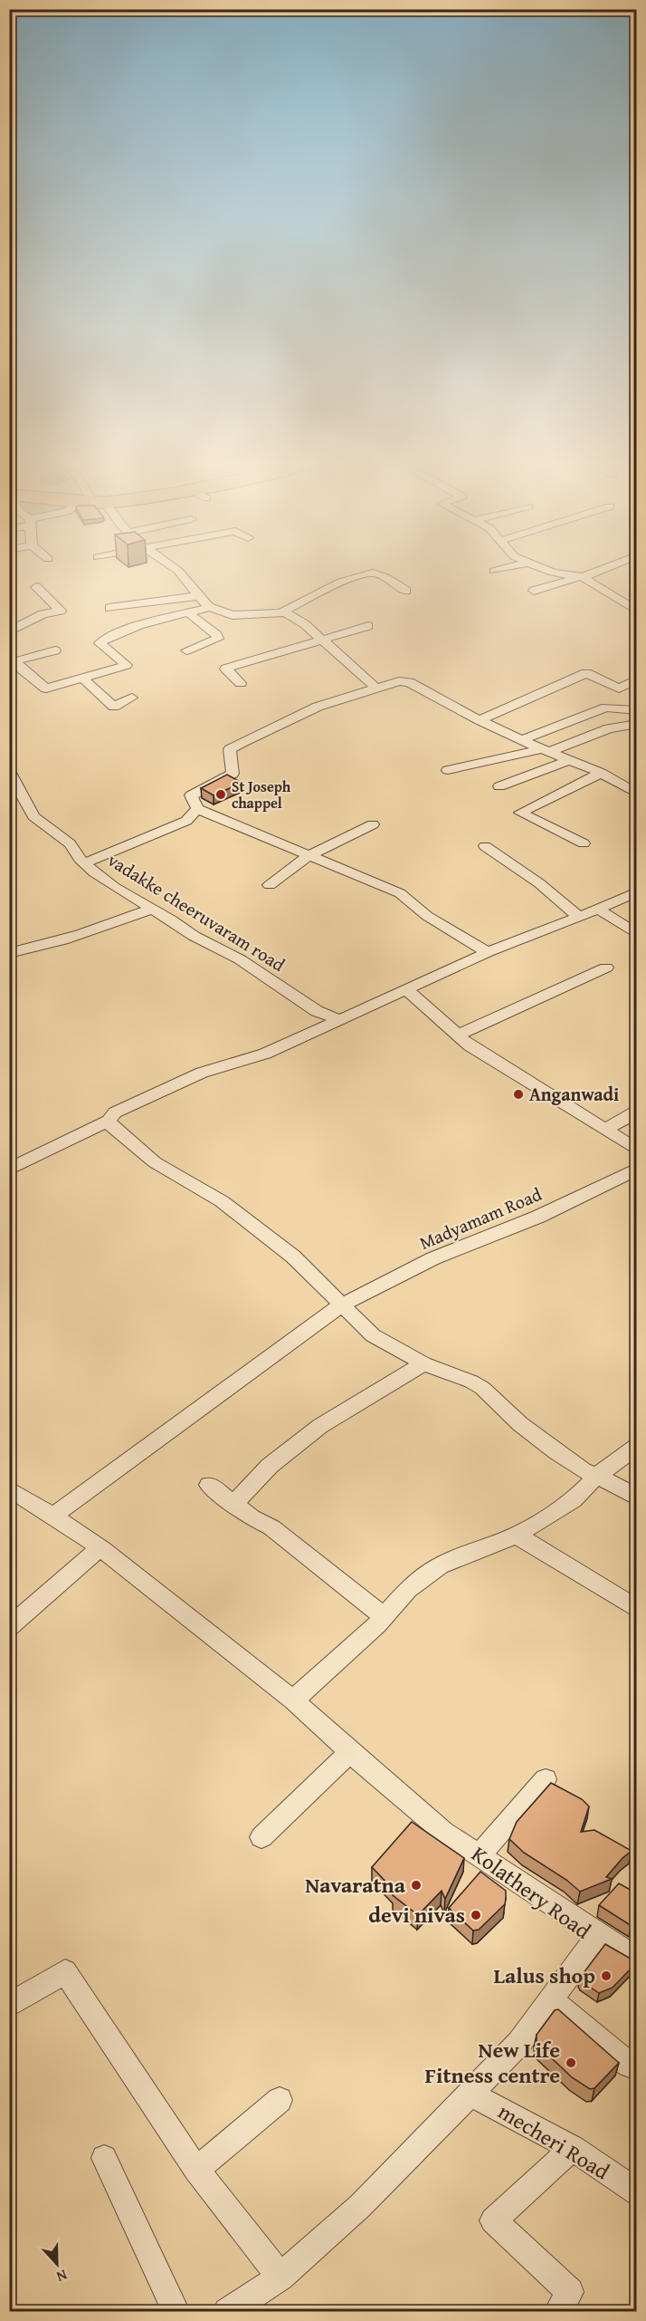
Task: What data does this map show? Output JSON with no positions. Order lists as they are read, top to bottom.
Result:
{
  "streets": {
    "street": [
      "vadakke cheeruvaram road",
      "Madyamam Road",
      "Kolathery Road",
      "mecheri Road"
    ]
  },
  "crossings": [
    ["Madyamam Road", "Kolathery Road"],
    ["Kolathery Road", "mecheri Road"]
  ],
  "places": [
    "St Joseph chappel",
    "Anganwadi",
    "Navaratna",
    "devi nivas",
    "Lalus shop",
    "New Life Fitness centre"
  ],
  "north": "bottom"
}
